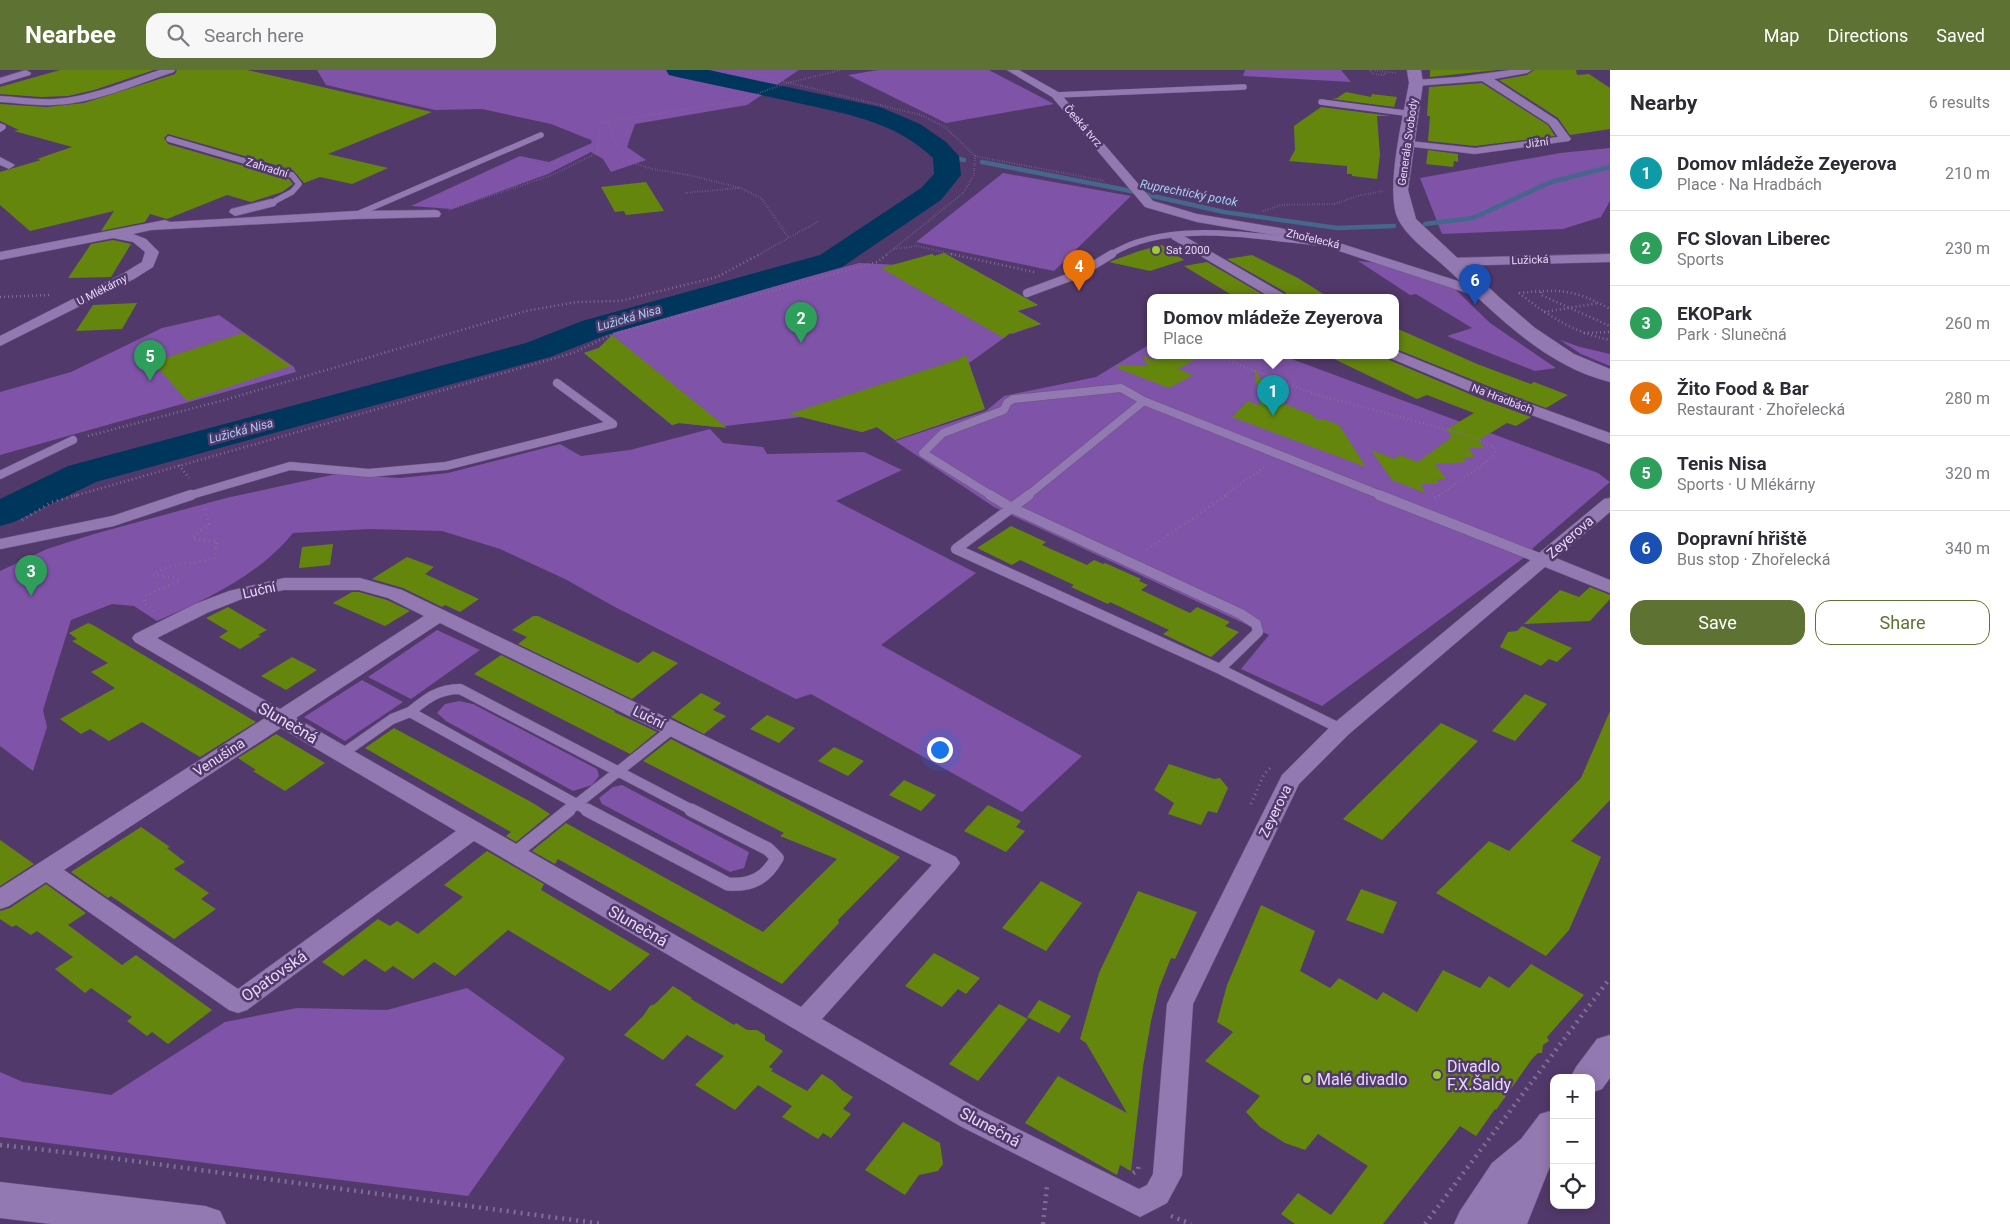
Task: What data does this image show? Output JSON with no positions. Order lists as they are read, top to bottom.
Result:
{
  "streets": {
    "main road": ["Generála Svobody", "Zhořelecká"],
    "street": [
      "Česká tvrz",
      "Jižní",
      "Zahradní",
      "Lužická",
      "U Mlékárny",
      "Na Hradbách",
      "Zeyerova",
      "Luční",
      "Slunečná",
      "Venušina",
      "Opatovská"
    ]
  },
  "crossings": [
    ["Česká tvrz", "Zhořelecká"],
    ["Generála Svobody", "Jižní"],
    ["Generála Svobody", "Zhořelecká"],
    ["Zahradní", "U Mlékárny"],
    ["Zhořelecká", "Lužická"],
    ["Zeyerova", "Slunečná"],
    ["Luční", "Slunečná"],
    ["Luční", "Venušina"],
    ["Slunečná", "Venušina"],
    ["Slunečná", "Opatovská"],
    ["Venušina", "Opatovská"]
  ],
  "water": ["Ruprechtický potok", "Lužická Nisa"],
  "places": ["Sat 2000", "Divadlo F.X.Šaldy", "Malé divadlo"],
  "page": {
    "header": "Nearbee",
    "search": "Search here",
    "nav": ["Map", "Directions", "Saved"],
    "heading": ["Nearby", "6 results"],
    "list": [
      {
        "mark": "1",
        "name": "Domov mládeže Zeyerova",
        "note": "Place · Na Hradbách",
        "value": "210 m"
      },
      {
        "mark": "2",
        "name": "FC Slovan Liberec",
        "note": "Sports",
        "value": "230 m"
      },
      {
        "mark": "3",
        "name": "EKOPark",
        "note": "Park · Slunečná",
        "value": "260 m"
      },
      {
        "mark": "4",
        "name": "Žito Food & Bar",
        "note": "Restaurant · Zhořelecká",
        "value": "280 m"
      },
      {
        "mark": "5",
        "name": "Tenis Nisa",
        "note": "Sports · U Mlékárny",
        "value": "320 m"
      },
      {
        "mark": "6",
        "name": "Dopravní hřiště",
        "note": "Bus stop · Zhořelecká",
        "value": "340 m"
      }
    ],
    "pins": [
      "4",
      "6",
      "2",
      "5",
      "1",
      "3"
    ],
    "popup": ["Domov mládeže Zeyerova", "Place"],
    "buttons": ["Save", "Share"],
    "map_buttons": ["+", "−"]
  }
}
